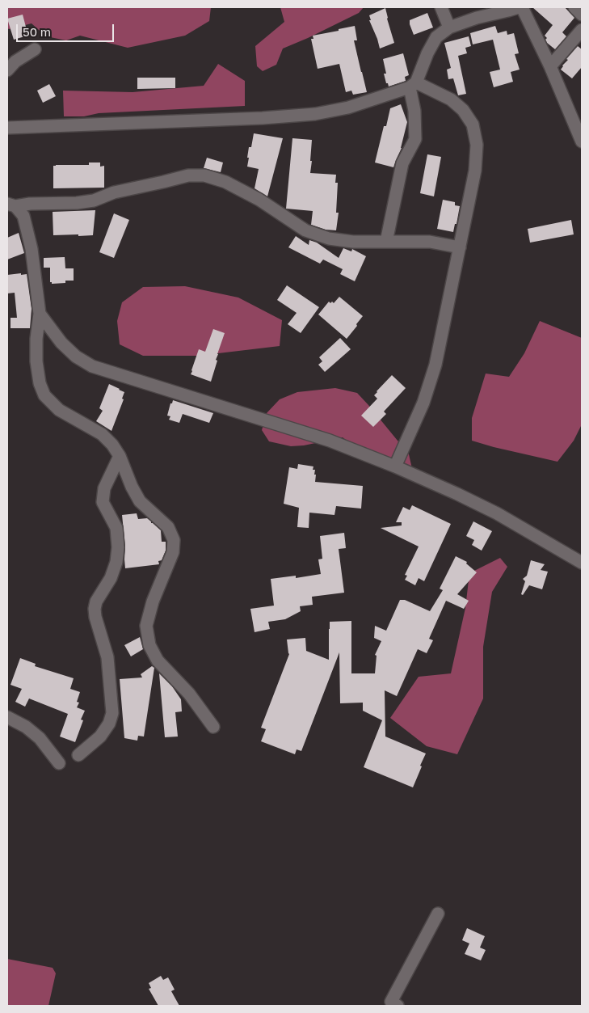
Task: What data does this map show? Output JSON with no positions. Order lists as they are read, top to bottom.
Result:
{
  "scale_bar": "50 m"
}
